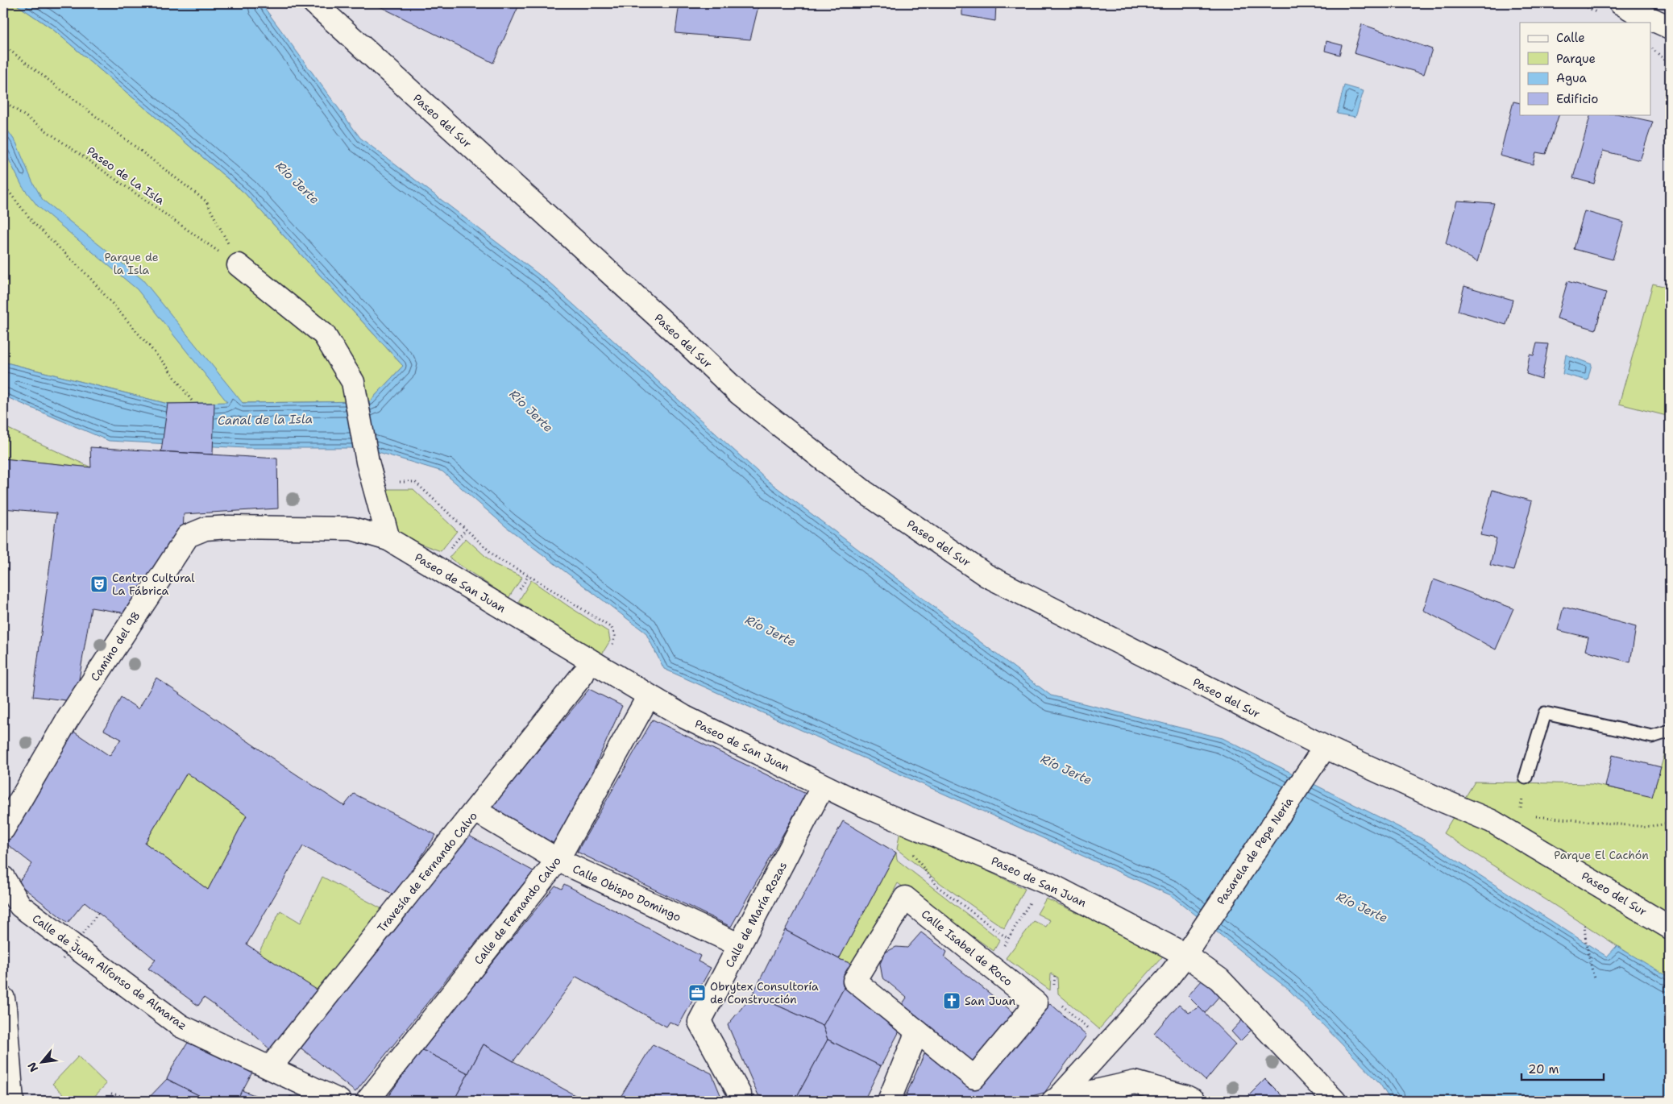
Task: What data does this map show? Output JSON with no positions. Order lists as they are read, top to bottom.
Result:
{
  "streets": {
    "street": [
      "Paseo del Sur",
      "Paseo de San Juan",
      "Camino del 98",
      "Pasarela de Pepe Neria",
      "Travesía de Fernando Calvo",
      "Calle Obispo Domingo",
      "Calle de Fernando Calvo",
      "Calle de María Rozas",
      "Calle Isabel de Roco",
      "Calle de Juan Alfonso de Almaraz"
    ],
    "path": ["Paseo de La Isla"]
  },
  "crossings": [
    ["Paseo del Sur", "Pasarela de Pepe Neria"],
    ["Paseo de San Juan", "Camino del 98"],
    ["Paseo de San Juan", "Pasarela de Pepe Neria"],
    ["Paseo de San Juan", "Travesía de Fernando Calvo"],
    ["Travesía de Fernando Calvo", "Calle Obispo Domingo"],
    ["Travesía de Fernando Calvo", "Calle de Juan Alfonso de Almaraz"],
    ["Calle Obispo Domingo", "Calle de Fernando Calvo"],
    ["Calle Obispo Domingo", "Calle de María Rozas"]
  ],
  "water": ["Río Jerte", "Canal de la Isla"],
  "parks": ["Parque de la Isla", "Parque El Cachón"],
  "places": {
    "theatre": ["Centro Cultural La Fábrica"],
    "office": ["Obrytex Consultoría de Construcción"],
    "church": ["San Juan"]
  },
  "legend": [
    "Calle",
    "Parque",
    "Agua",
    "Edificio"
  ],
  "scale_bar": "20 m",
  "north": "bottom left"
}
